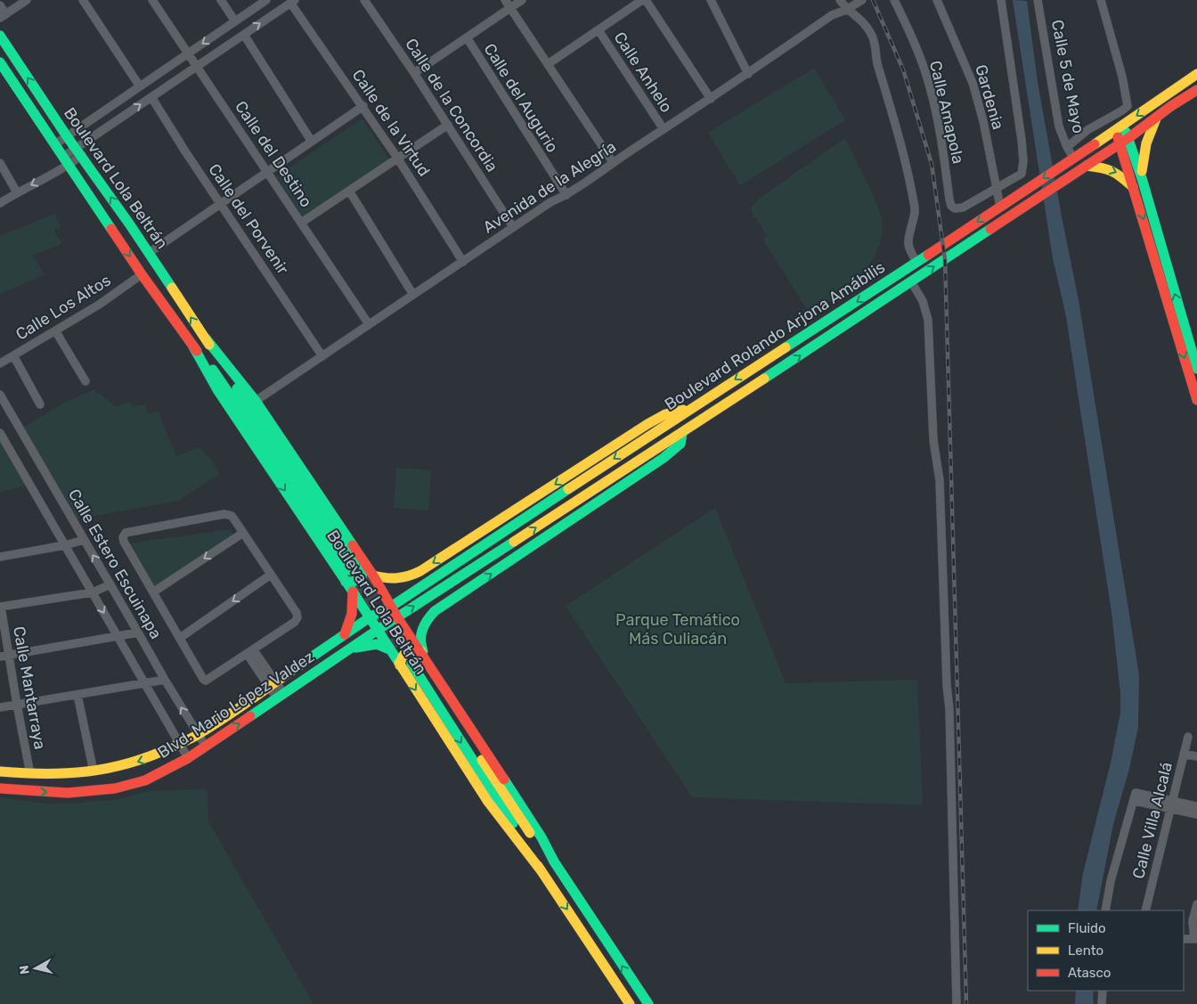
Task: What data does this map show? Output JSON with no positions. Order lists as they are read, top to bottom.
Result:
{
  "streets": {
    "main road": ["Boulevard Lola Beltrán", "Boulevard Rolando Arjona Amábilis", "Blvd. Mario López Valdez"],
    "street": [
      "Calle Anhelo",
      "Calle 5 de Mayo",
      "Gardenia",
      "Calle del Augurio",
      "Calle de la Concordia",
      "Calle Amapola",
      "Calle de la Virtud",
      "Calle del Destino",
      "Avenida de la Alegría",
      "Calle del Porvenir",
      "Calle Los Altos",
      "Calle Estero Escuinapa",
      "Calle Mantarraya",
      "Calle Villa Alcalá"
    ]
  },
  "crossings": [
    ["Calle Anhelo", "Avenida de la Alegría"],
    ["Calle 5 de Mayo", "Boulevard Rolando Arjona Amábilis"],
    ["Gardenia", "Calle Amapola"],
    ["Gardenia", "Boulevard Rolando Arjona Amábilis"],
    ["Calle del Augurio", "Avenida de la Alegría"],
    ["Calle de la Concordia", "Avenida de la Alegría"],
    ["Calle de la Virtud", "Avenida de la Alegría"],
    ["Calle del Destino", "Avenida de la Alegría"],
    ["Boulevard Lola Beltrán", "Avenida de la Alegría"],
    ["Boulevard Lola Beltrán", "Calle Los Altos"],
    ["Boulevard Lola Beltrán", "Boulevard Rolando Arjona Amábilis"],
    ["Boulevard Lola Beltrán", "Blvd. Mario López Valdez"],
    ["Avenida de la Alegría", "Calle del Porvenir"],
    ["Boulevard Rolando Arjona Amábilis", "Blvd. Mario López Valdez"],
    ["Calle Estero Escuinapa", "Blvd. Mario López Valdez"],
    ["Calle Mantarraya", "Blvd. Mario López Valdez"]
  ],
  "parks": ["Parque Temático Más Culiacán"],
  "legend": ["Fluido", "Lento", "Atasco"],
  "north": "left"
}
